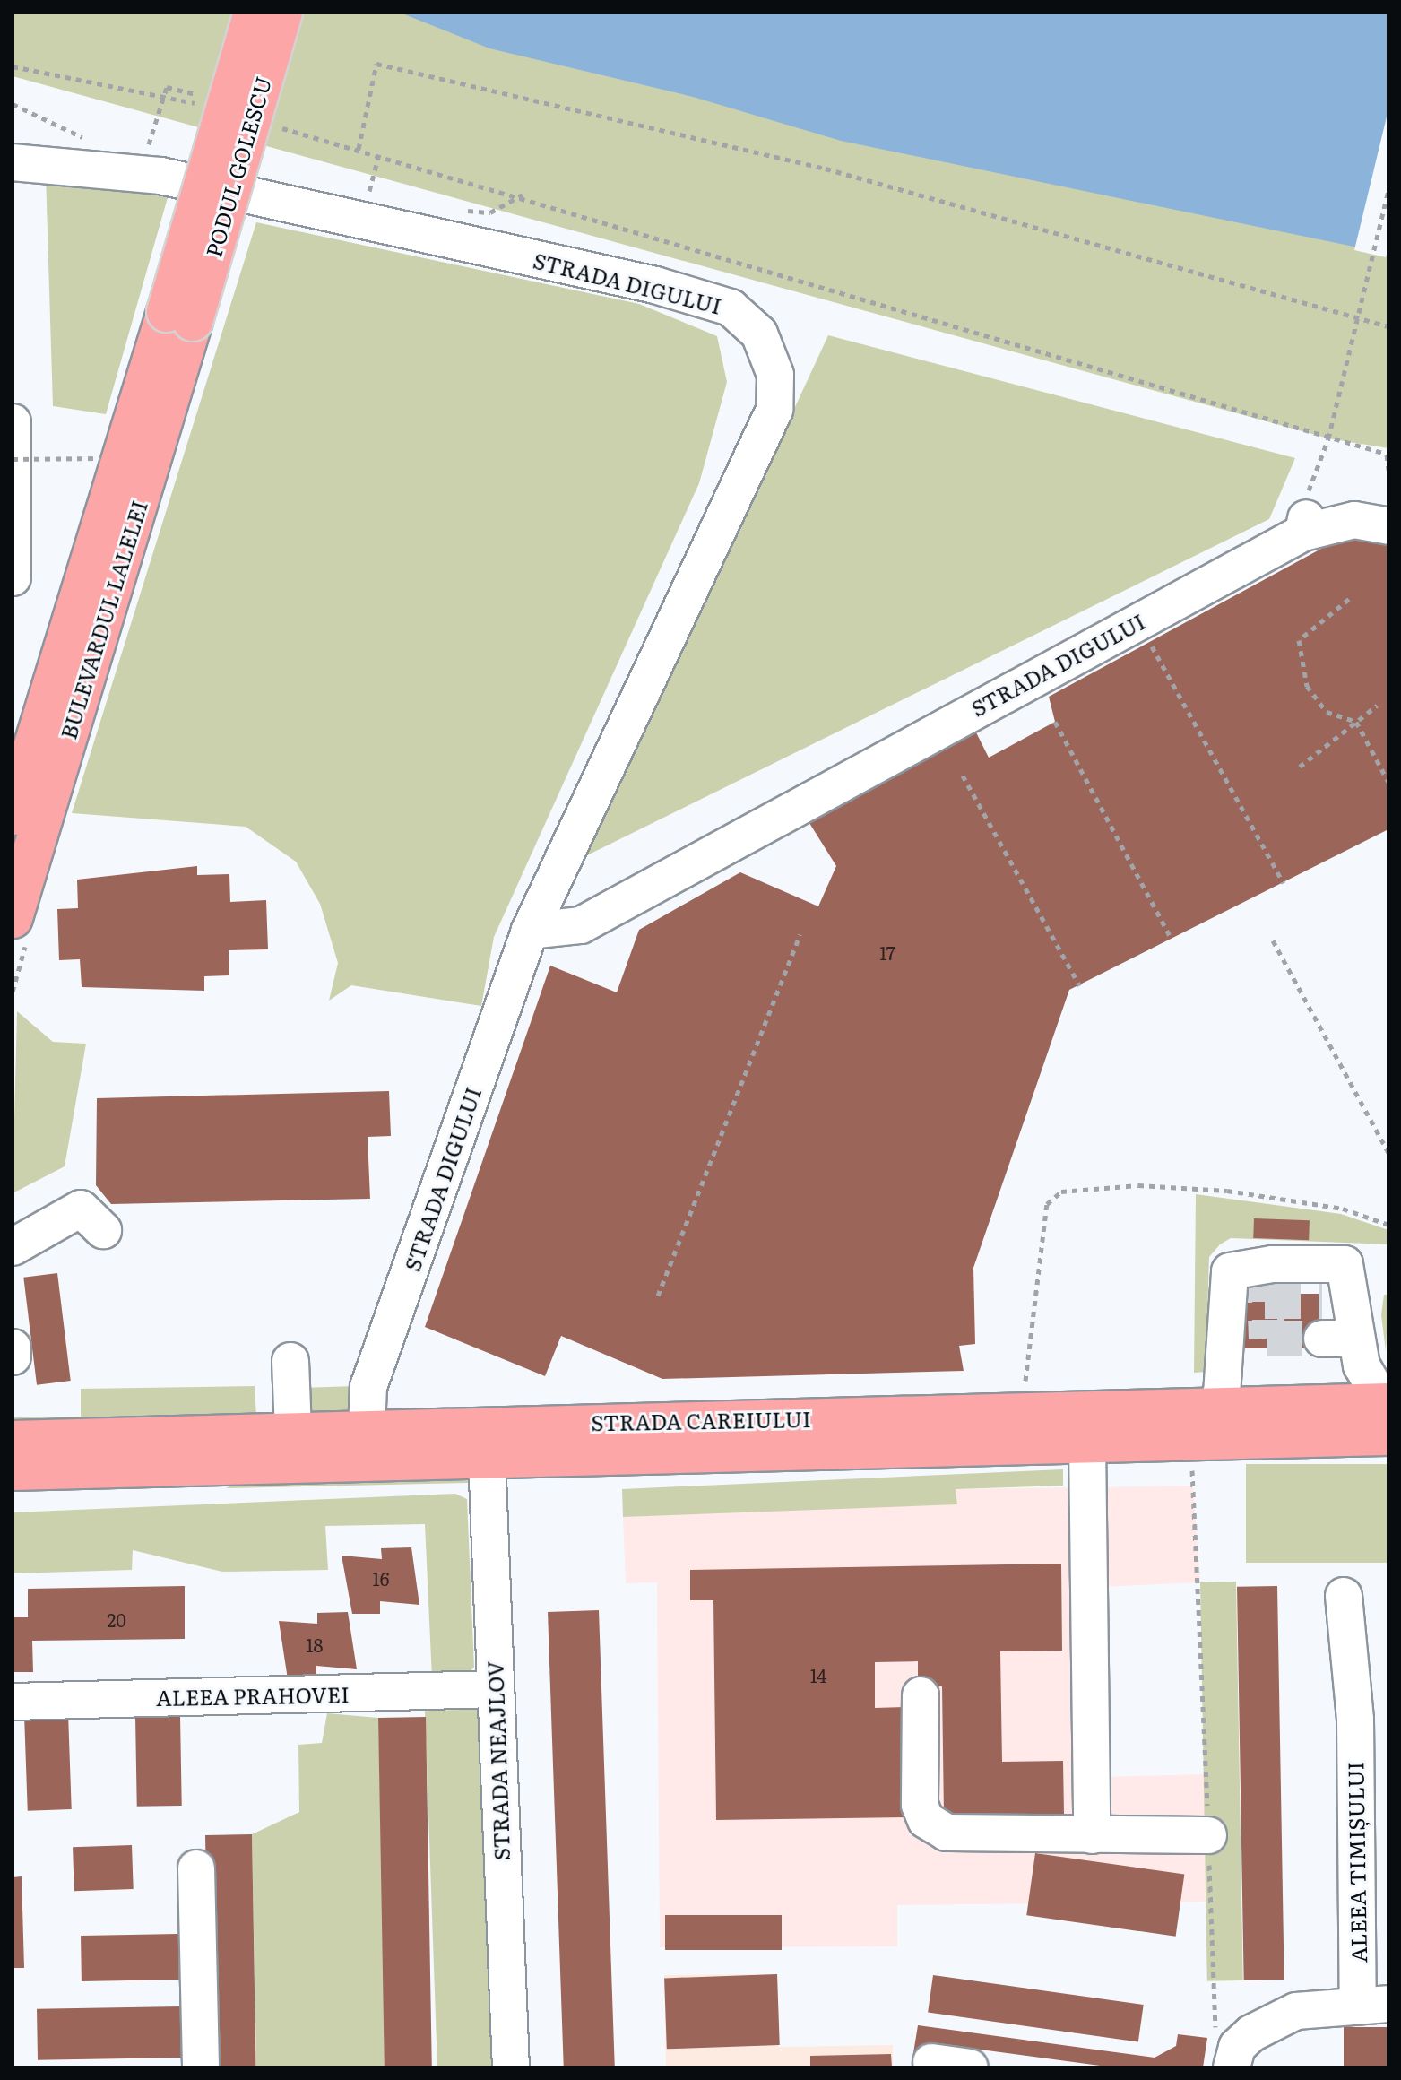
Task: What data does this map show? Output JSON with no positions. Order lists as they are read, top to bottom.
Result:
{
  "streets": {
    "main road": ["PODUL GOLESCU", "BULEVARDUL LALELEI", "STRADA CAREIULUI"],
    "street": [
      "STRADA DIGULUI",
      "ALEEA PRAHOVEI",
      "STRADA NEAJLOV",
      "ALEEA TIMIȘULUI"
    ]
  },
  "crossings": [
    ["PODUL GOLESCU", "BULEVARDUL LALELEI"],
    ["STRADA DIGULUI", "STRADA CAREIULUI"],
    ["STRADA CAREIULUI", "STRADA NEAJLOV"],
    ["ALEEA PRAHOVEI", "STRADA NEAJLOV"]
  ],
  "house_numbers": [
    "17",
    "16",
    "20",
    "18",
    "14"
  ]
}
